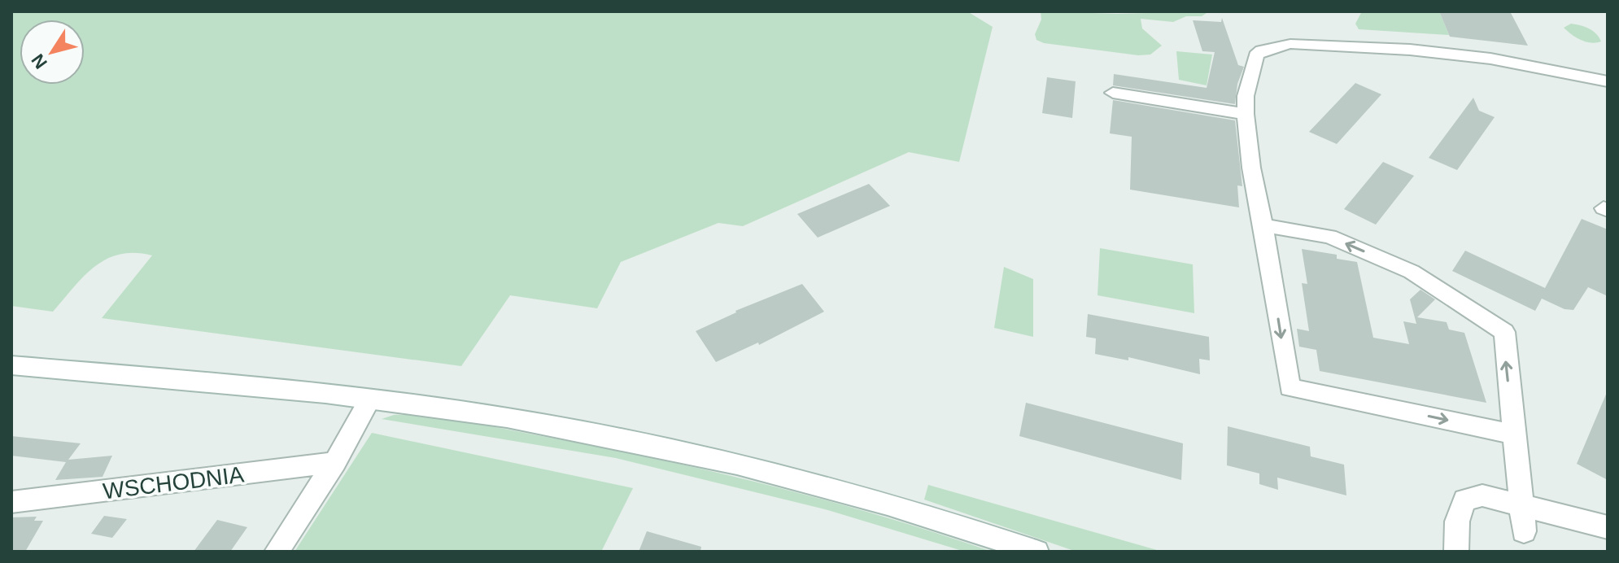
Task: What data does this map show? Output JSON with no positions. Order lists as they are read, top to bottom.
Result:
{
  "streets": {
    "street": ["WSCHODNIA"]
  },
  "north": "bottom left"
}
